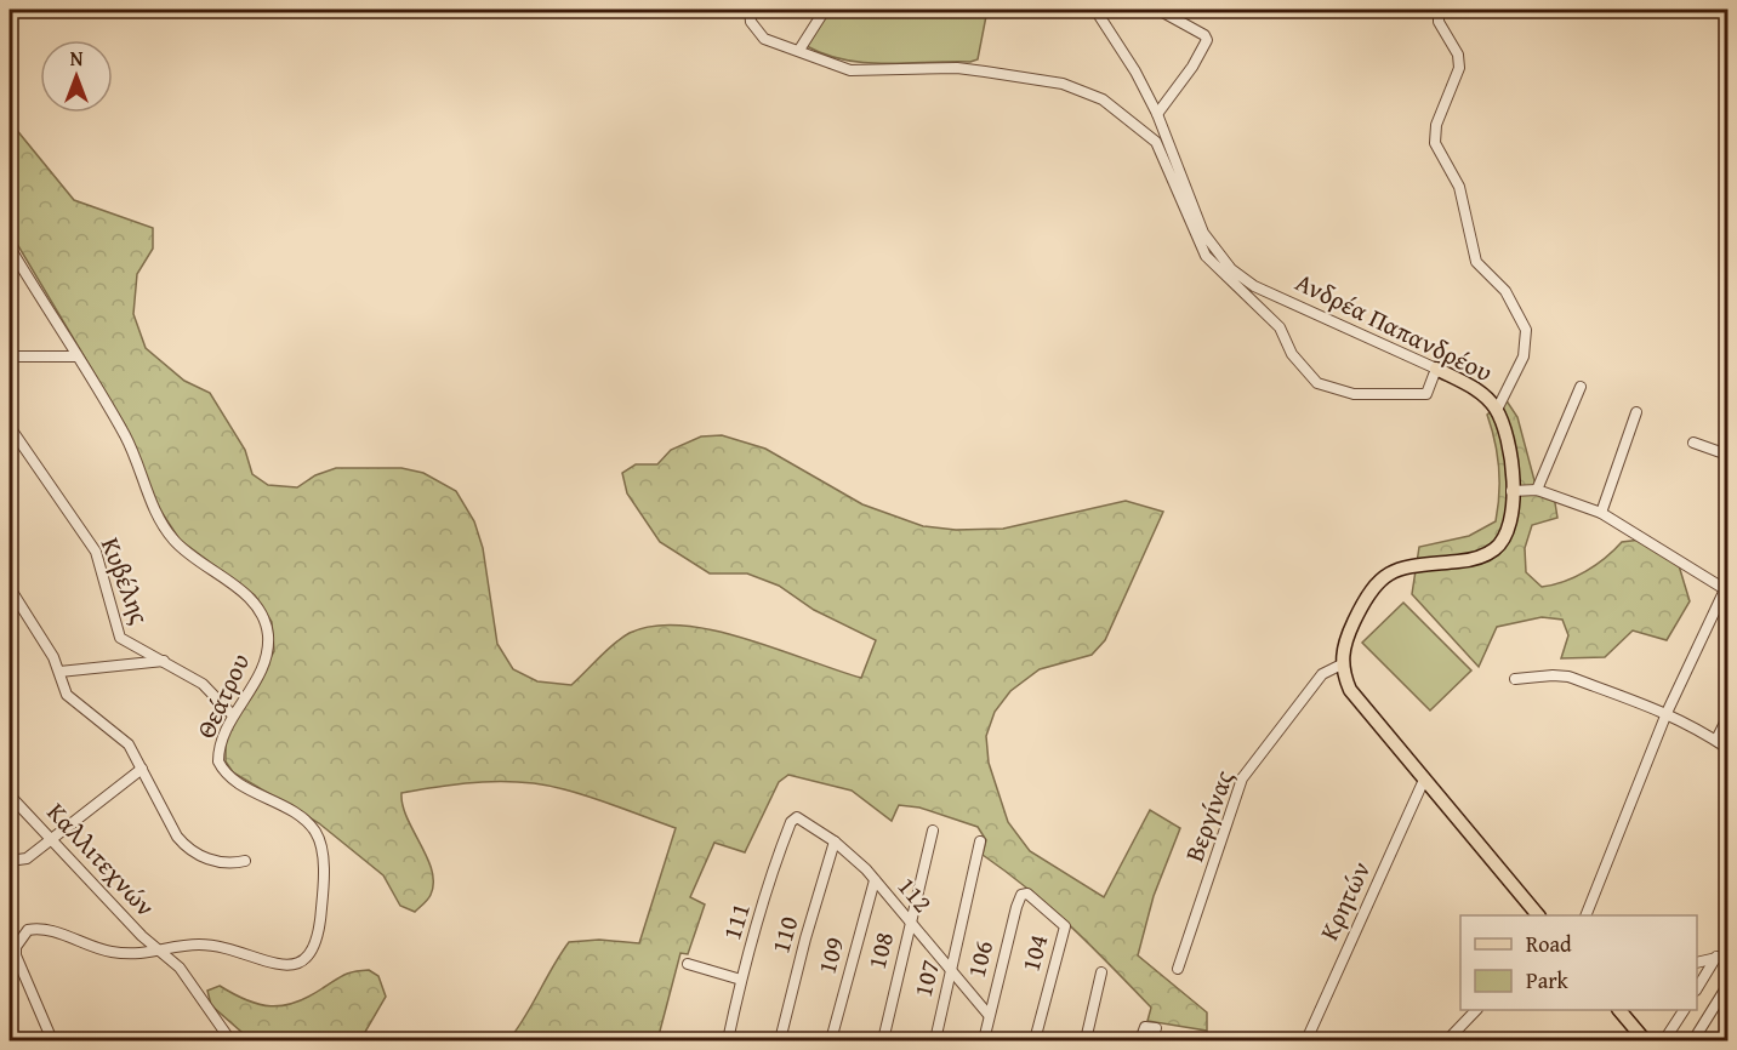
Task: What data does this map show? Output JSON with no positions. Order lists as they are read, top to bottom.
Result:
{
  "streets": {
    "main road": ["Ανδρέα Παπανδρέου"],
    "street": [
      "Κυβέλης",
      "Θεάτρου",
      "Βεργίνας",
      "Καλλιτεχνών",
      "112",
      "Κρητών",
      "111",
      "110",
      "108",
      "104",
      "109",
      "106",
      "107"
    ]
  },
  "crossings": [
    ["Ανδρέα Παπανδρέου", "Βεργίνας"],
    ["Κυβέλης", "Θεάτρου"],
    ["Θεάτρου", "Καλλιτεχνών"],
    ["112", "111"],
    ["112", "110"],
    ["112", "108"],
    ["112", "109"],
    ["112", "106"],
    ["112", "107"],
    ["104", "106"]
  ],
  "legend": ["Road", "Park"],
  "north": "top"
}
